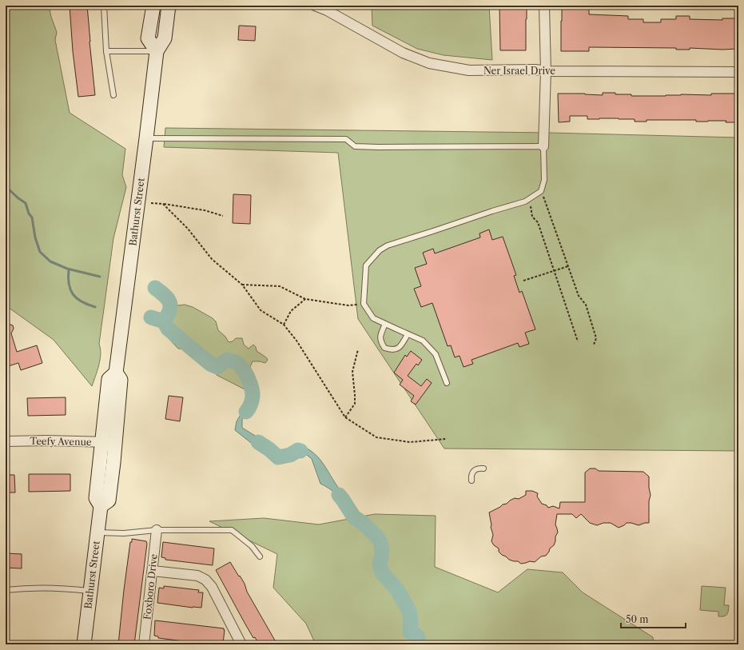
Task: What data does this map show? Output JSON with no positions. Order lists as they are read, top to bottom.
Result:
{
  "streets": {
    "main road": ["Bathurst Street"],
    "street": ["Ner Israel Drive", "Teefy Avenue", "Foxboro Drive"]
  },
  "crossings": [
    ["Bathurst Street", "Teefy Avenue"]
  ],
  "scale_bar": "50 m"
}
